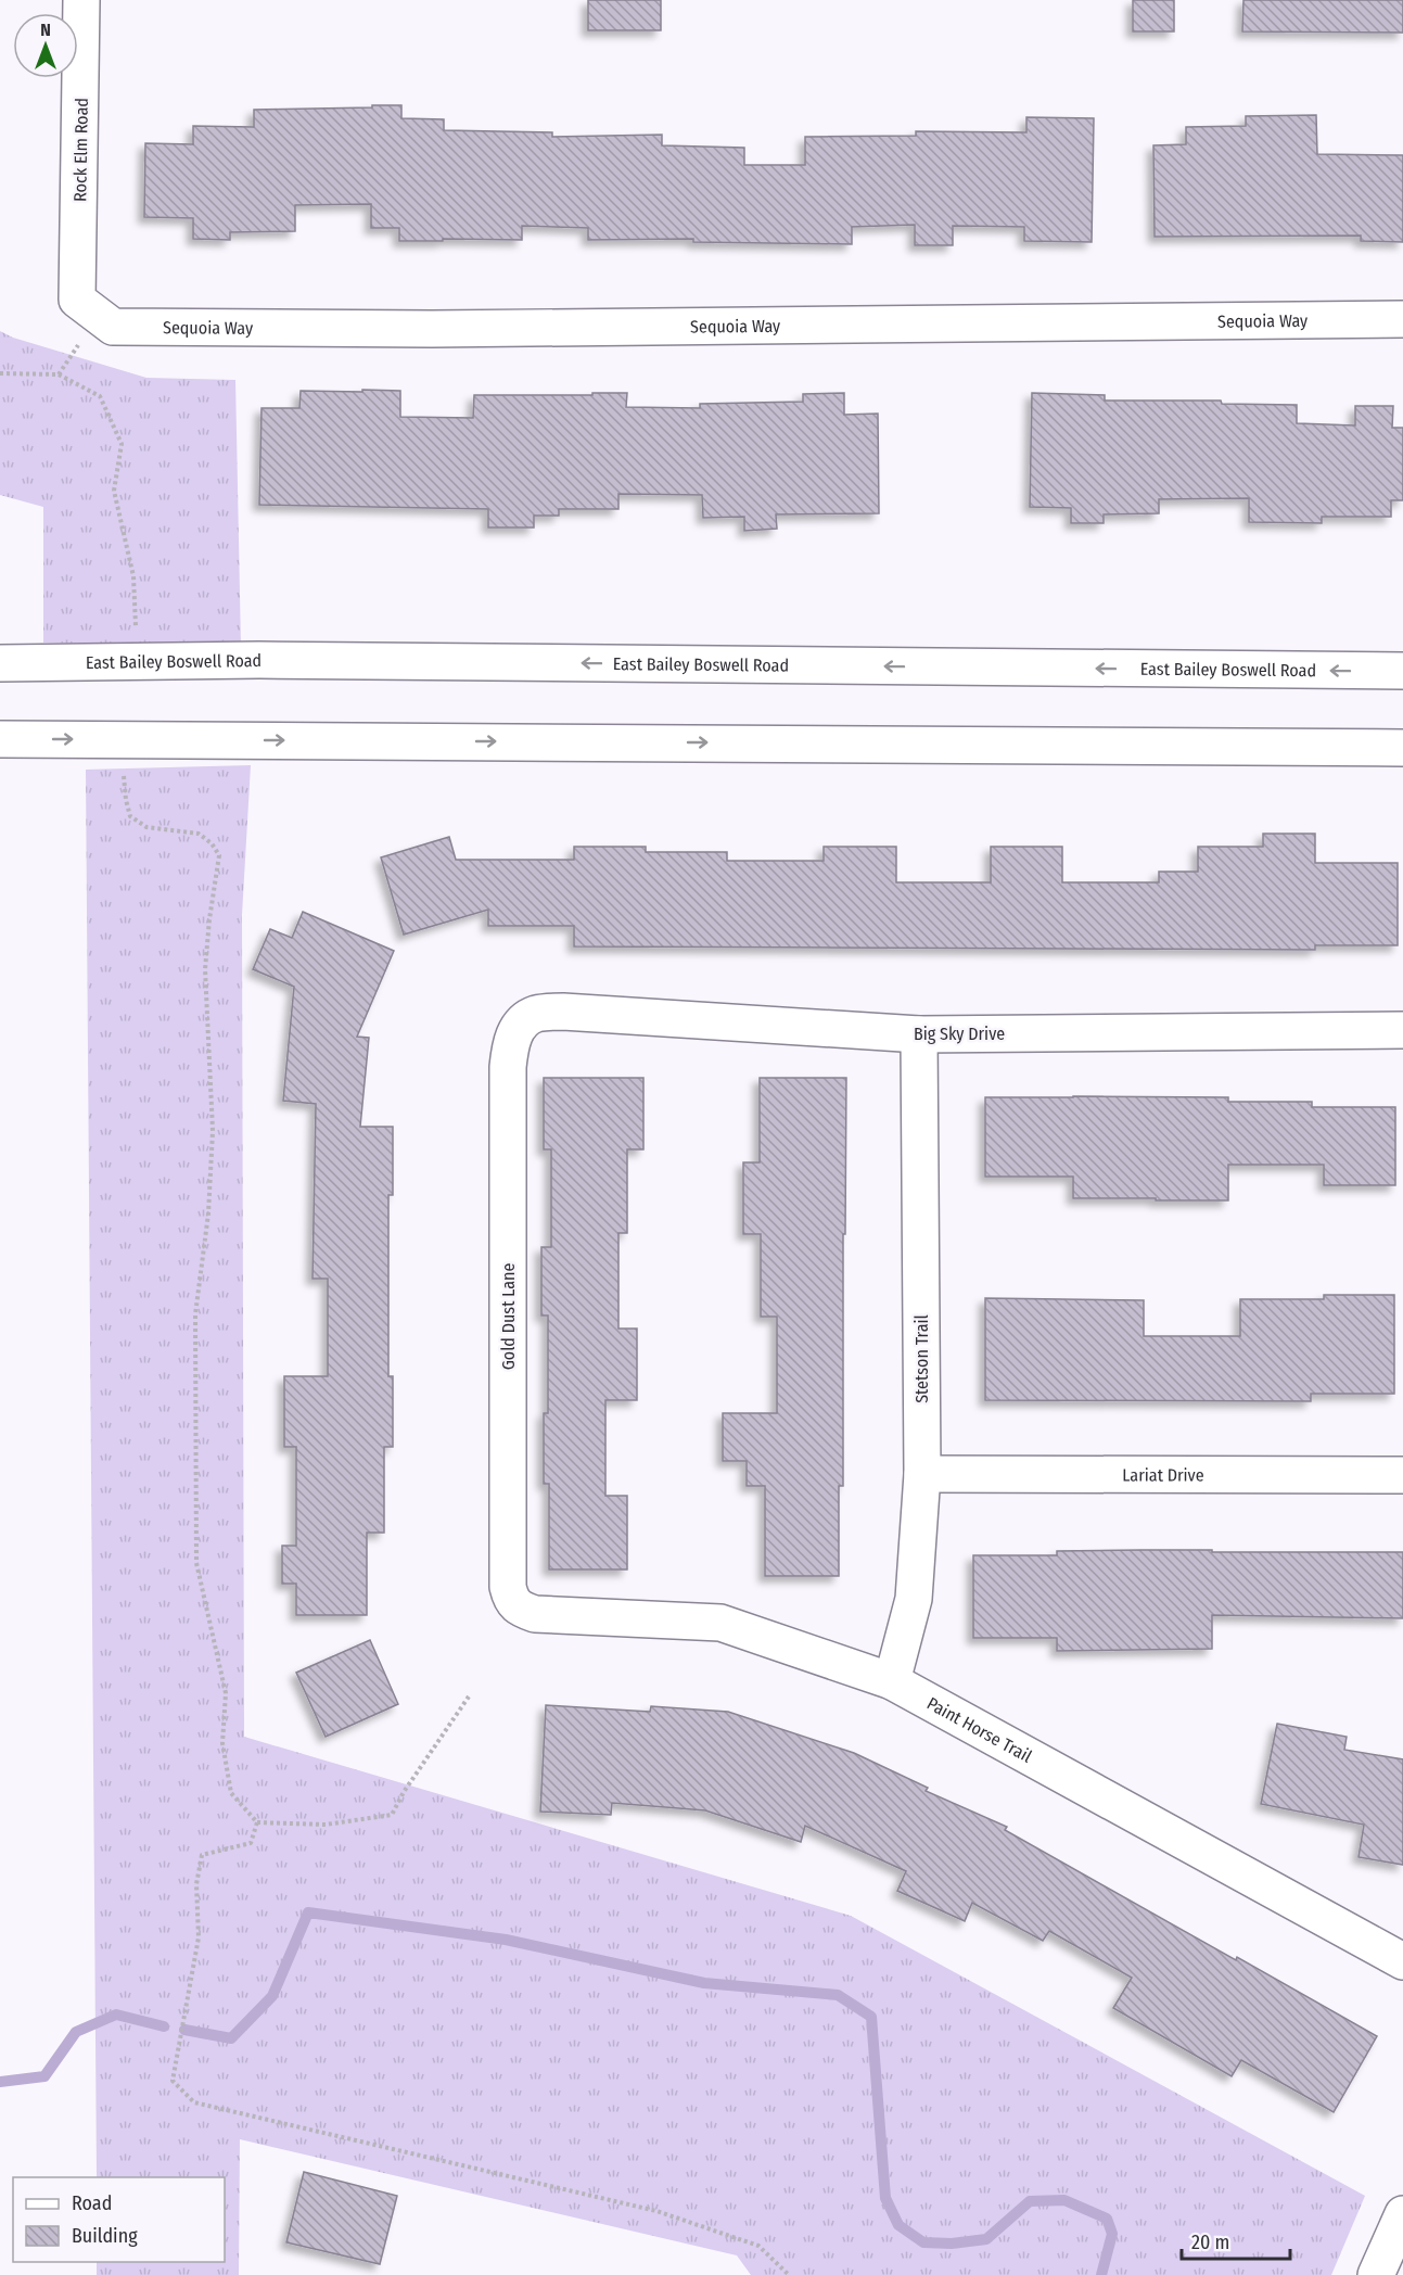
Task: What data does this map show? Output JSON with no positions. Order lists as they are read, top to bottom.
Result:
{
  "streets": {
    "street": [
      "Rock Elm Road",
      "Sequoia Way",
      "East Bailey Boswell Road",
      "Big Sky Drive",
      "Gold Dust Lane",
      "Stetson Trail",
      "Lariat Drive",
      "Paint Horse Trail"
    ]
  },
  "crossings": [
    ["Rock Elm Road", "Sequoia Way"],
    ["Big Sky Drive", "Gold Dust Lane"],
    ["Big Sky Drive", "Stetson Trail"],
    ["Gold Dust Lane", "Paint Horse Trail"],
    ["Stetson Trail", "Lariat Drive"],
    ["Stetson Trail", "Paint Horse Trail"]
  ],
  "legend": ["Road", "Building"],
  "scale_bar": "20 m",
  "north": "top"
}
